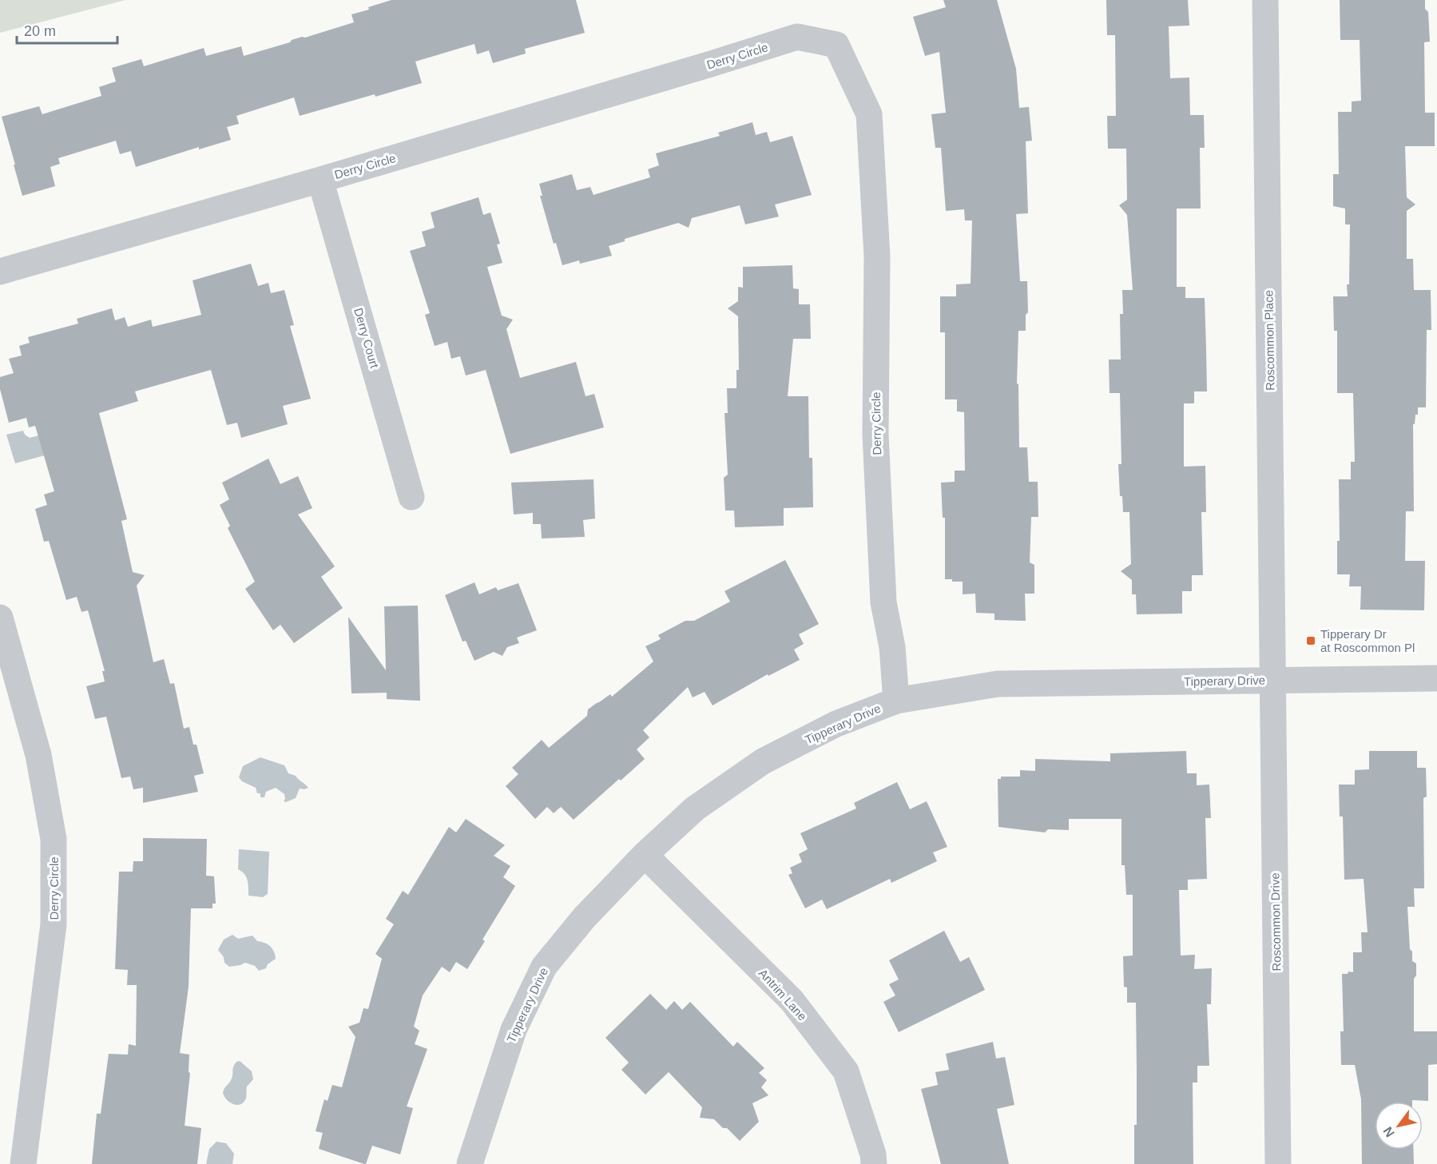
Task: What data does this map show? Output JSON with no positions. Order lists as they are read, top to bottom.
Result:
{
  "streets": {
    "street": [
      "Derry Circle",
      "Derry Court",
      "Roscommon Place",
      "Tipperary Drive",
      "Roscommon Drive",
      "Antrim Lane"
    ]
  },
  "crossings": [
    ["Derry Circle", "Derry Court"],
    ["Derry Circle", "Tipperary Drive"],
    ["Roscommon Place", "Tipperary Drive"],
    ["Roscommon Place", "Roscommon Drive"],
    ["Tipperary Drive", "Roscommon Drive"],
    ["Tipperary Drive", "Antrim Lane"]
  ],
  "places": {
    "transit": ["Tipperary Dr at Roscommon Pl"]
  },
  "scale_bar": "20 m",
  "north": "bottom left"
}
